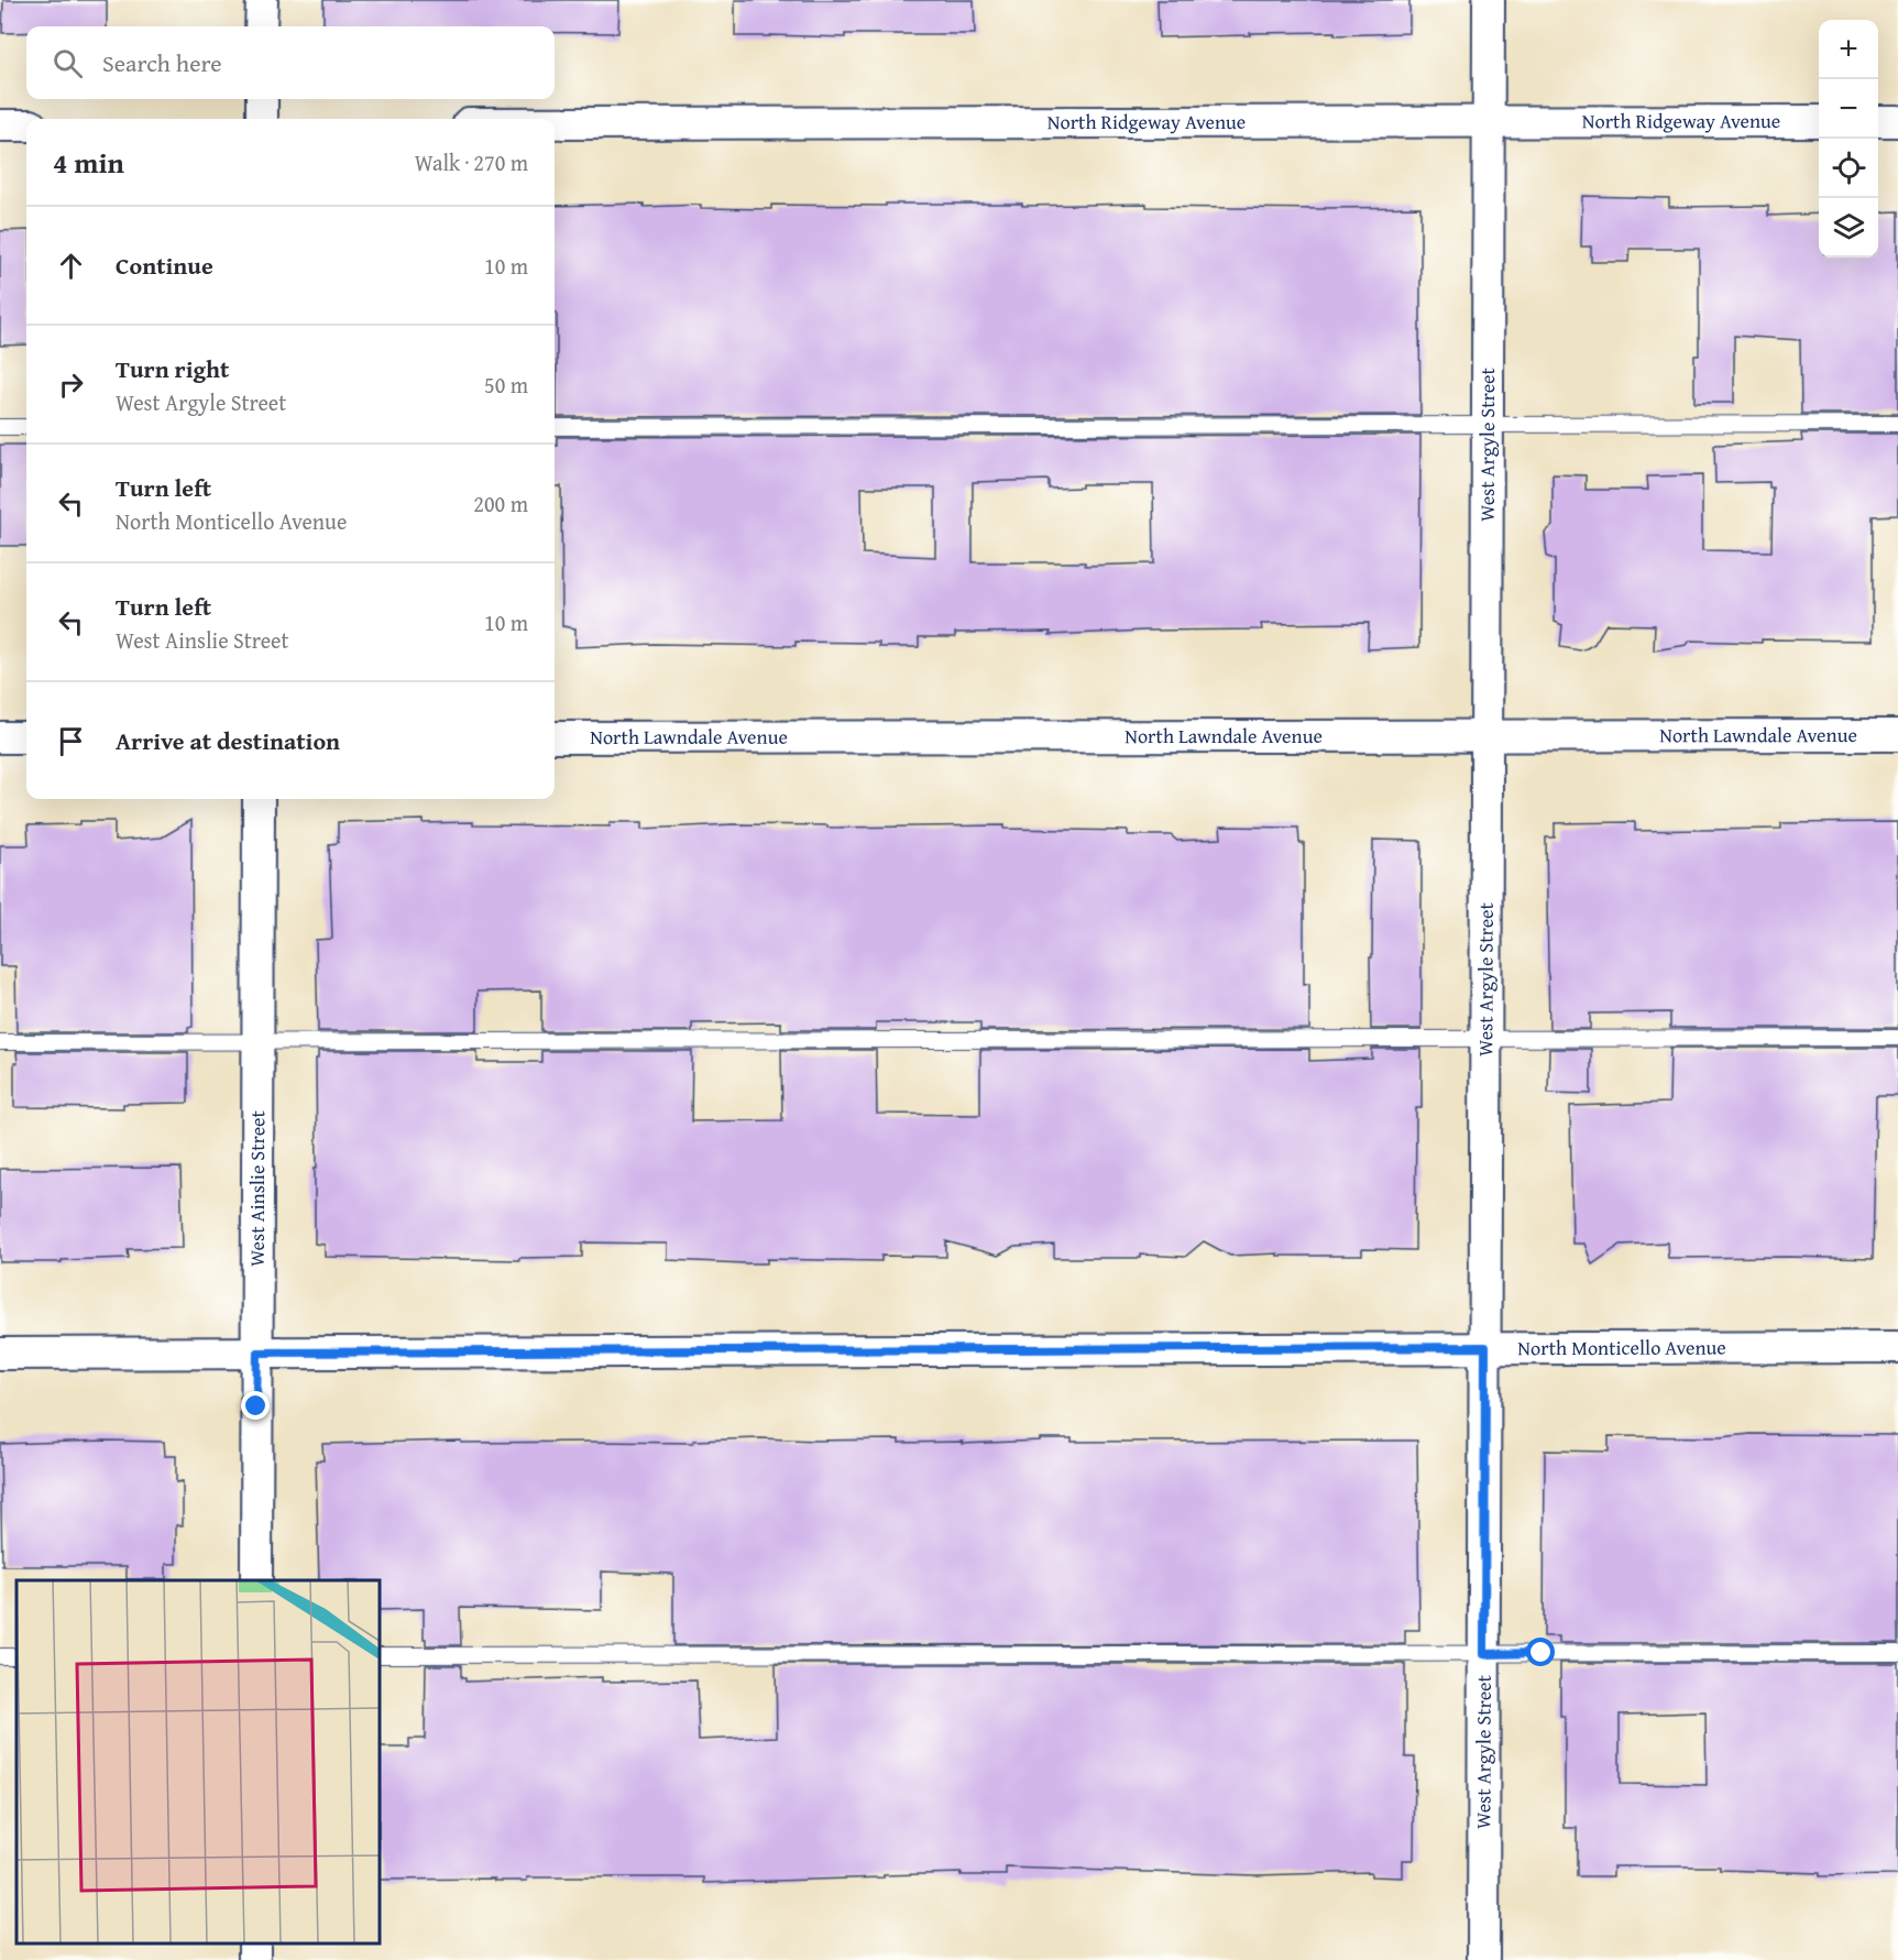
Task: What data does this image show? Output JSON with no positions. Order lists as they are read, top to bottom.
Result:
{
  "streets": {
    "street": [
      "North Ridgeway Avenue",
      "West Argyle Street",
      "North Lawndale Avenue",
      "West Ainslie Street",
      "North Monticello Avenue"
    ]
  },
  "crossings": [
    ["North Ridgeway Avenue", "West Argyle Street"],
    ["West Argyle Street", "North Lawndale Avenue"],
    ["West Argyle Street", "North Monticello Avenue"],
    ["West Ainslie Street", "North Monticello Avenue"]
  ],
  "page": {
    "map_buttons": ["+", "−"],
    "search": "Search here",
    "heading": ["4 min", "Walk · 270 m"],
    "list": [
      ["Continue", "10 m"],
      ["Turn right", "West Argyle Street", "50 m"],
      ["Turn left", "North Monticello Avenue", "200 m"],
      ["Turn left", "West Ainslie Street", "10 m"],
      "Arrive at destination"
    ]
  }
}
